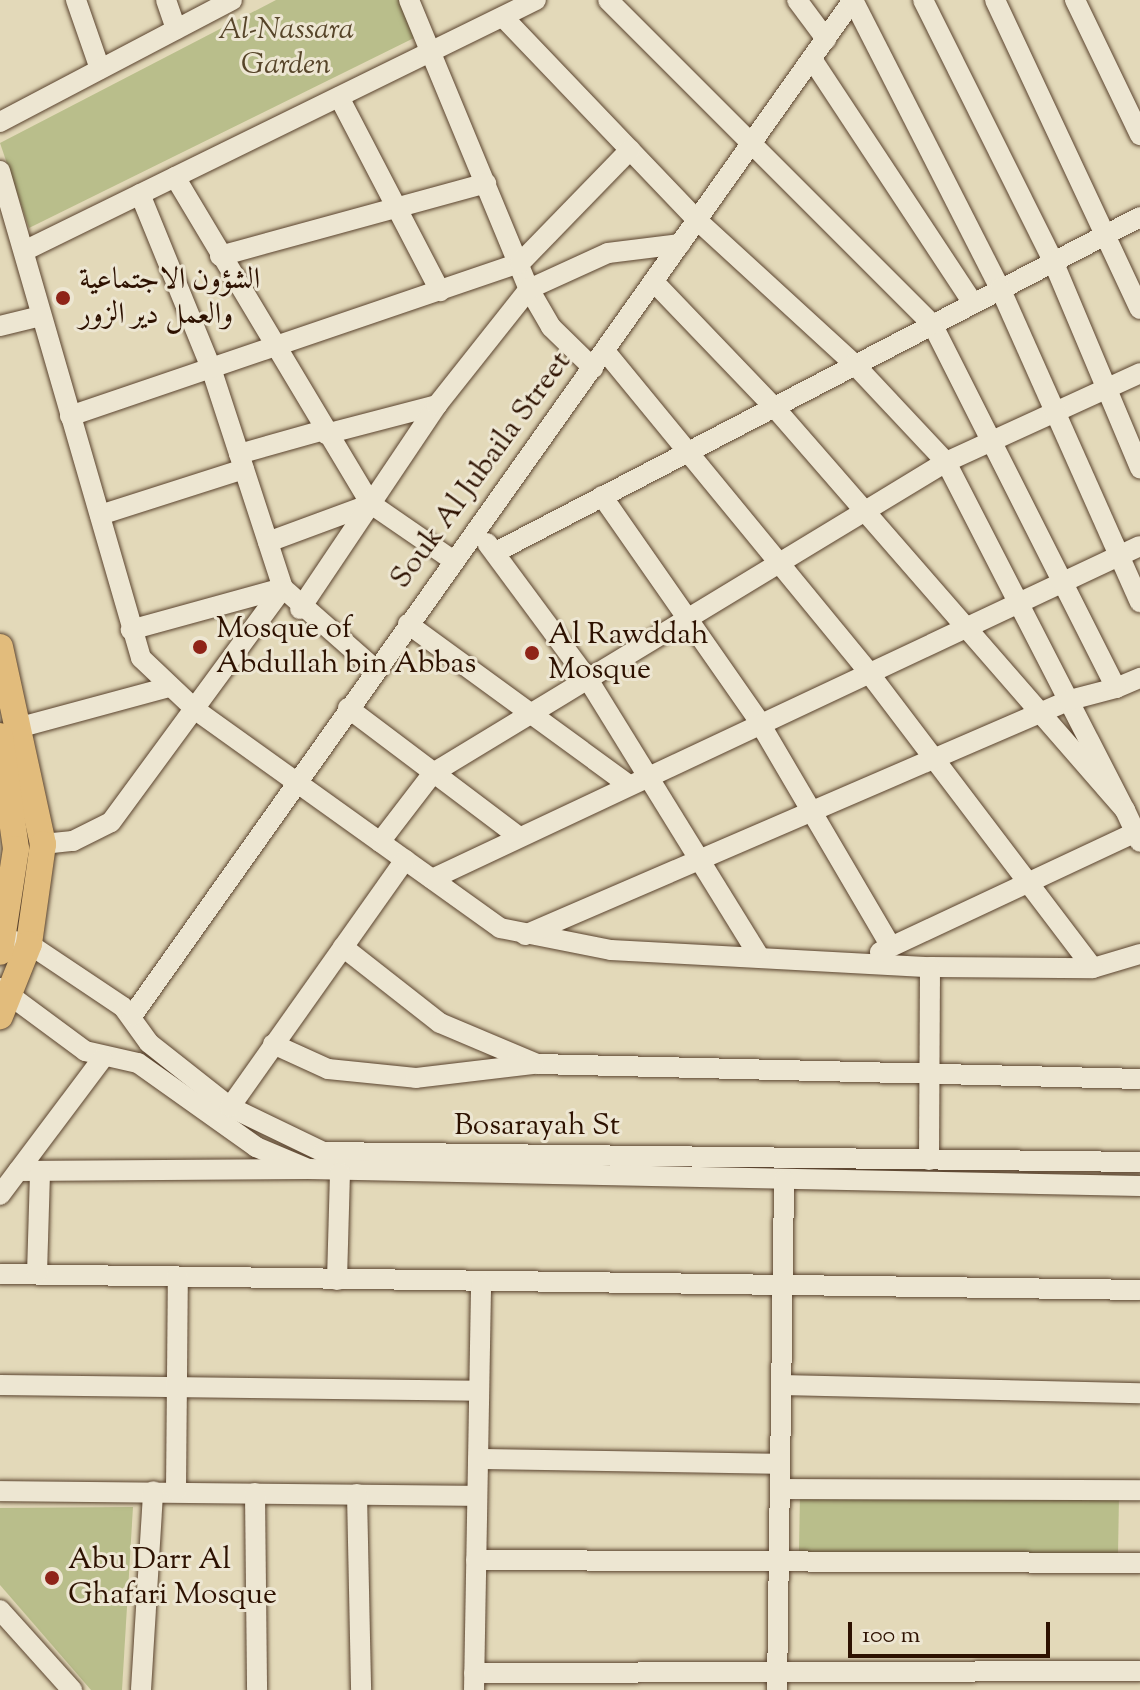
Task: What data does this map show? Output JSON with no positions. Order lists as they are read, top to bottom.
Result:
{
  "streets": {
    "street": ["Souk Al Jubaila Street", "Bosarayah St"]
  },
  "crossings": [
    ["Souk Al Jubaila Street", "Bosarayah St"]
  ],
  "parks": ["Al-Nassara Garden"],
  "places": [
    "الشؤون الاجتماعية والعمل دير الزور",
    "Mosque of Abdullah bin Abbas",
    "Al Rawddah Mosque",
    "Abu Darr Al Ghafari Mosque"
  ],
  "scale_bar": "100 m"
}
